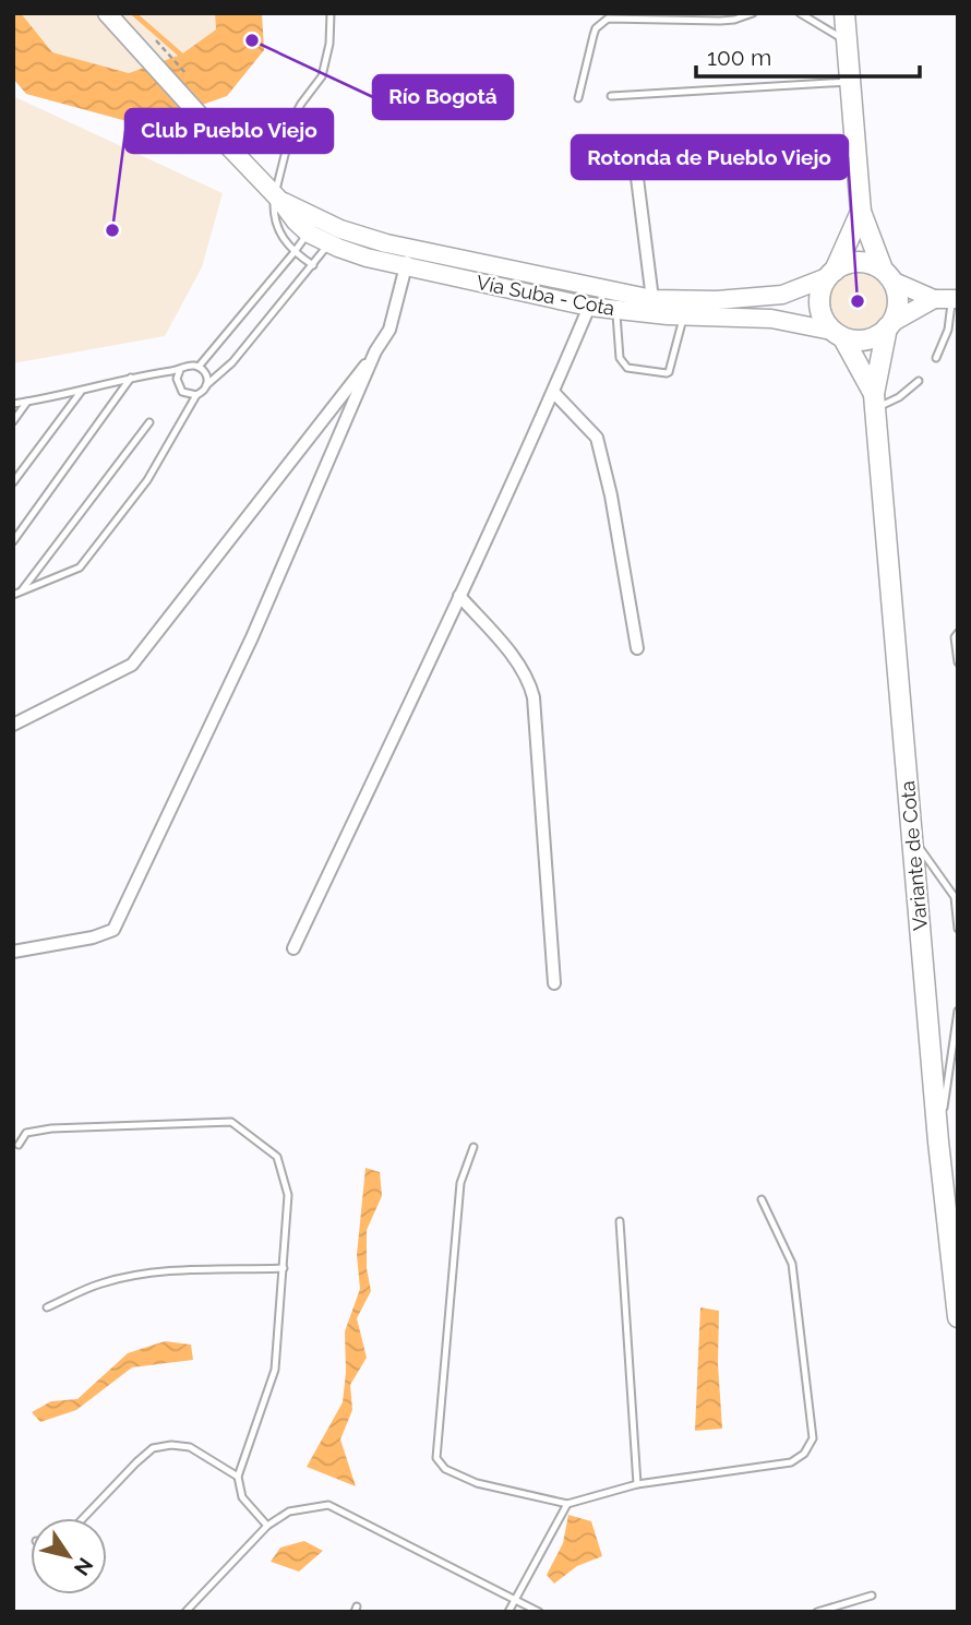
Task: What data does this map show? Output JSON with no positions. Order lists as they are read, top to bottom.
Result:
{
  "streets": {
    "main road": ["Vía Suba - Cota", "Variante de Cota"]
  },
  "crossings": [
    ["Vía Suba - Cota", "Variante de Cota"]
  ],
  "places": ["Río Bogotá", "Club Pueblo Viejo", "Rotonda de Pueblo Viejo"],
  "scale_bar": "100 m",
  "north": "bottom right"
}
